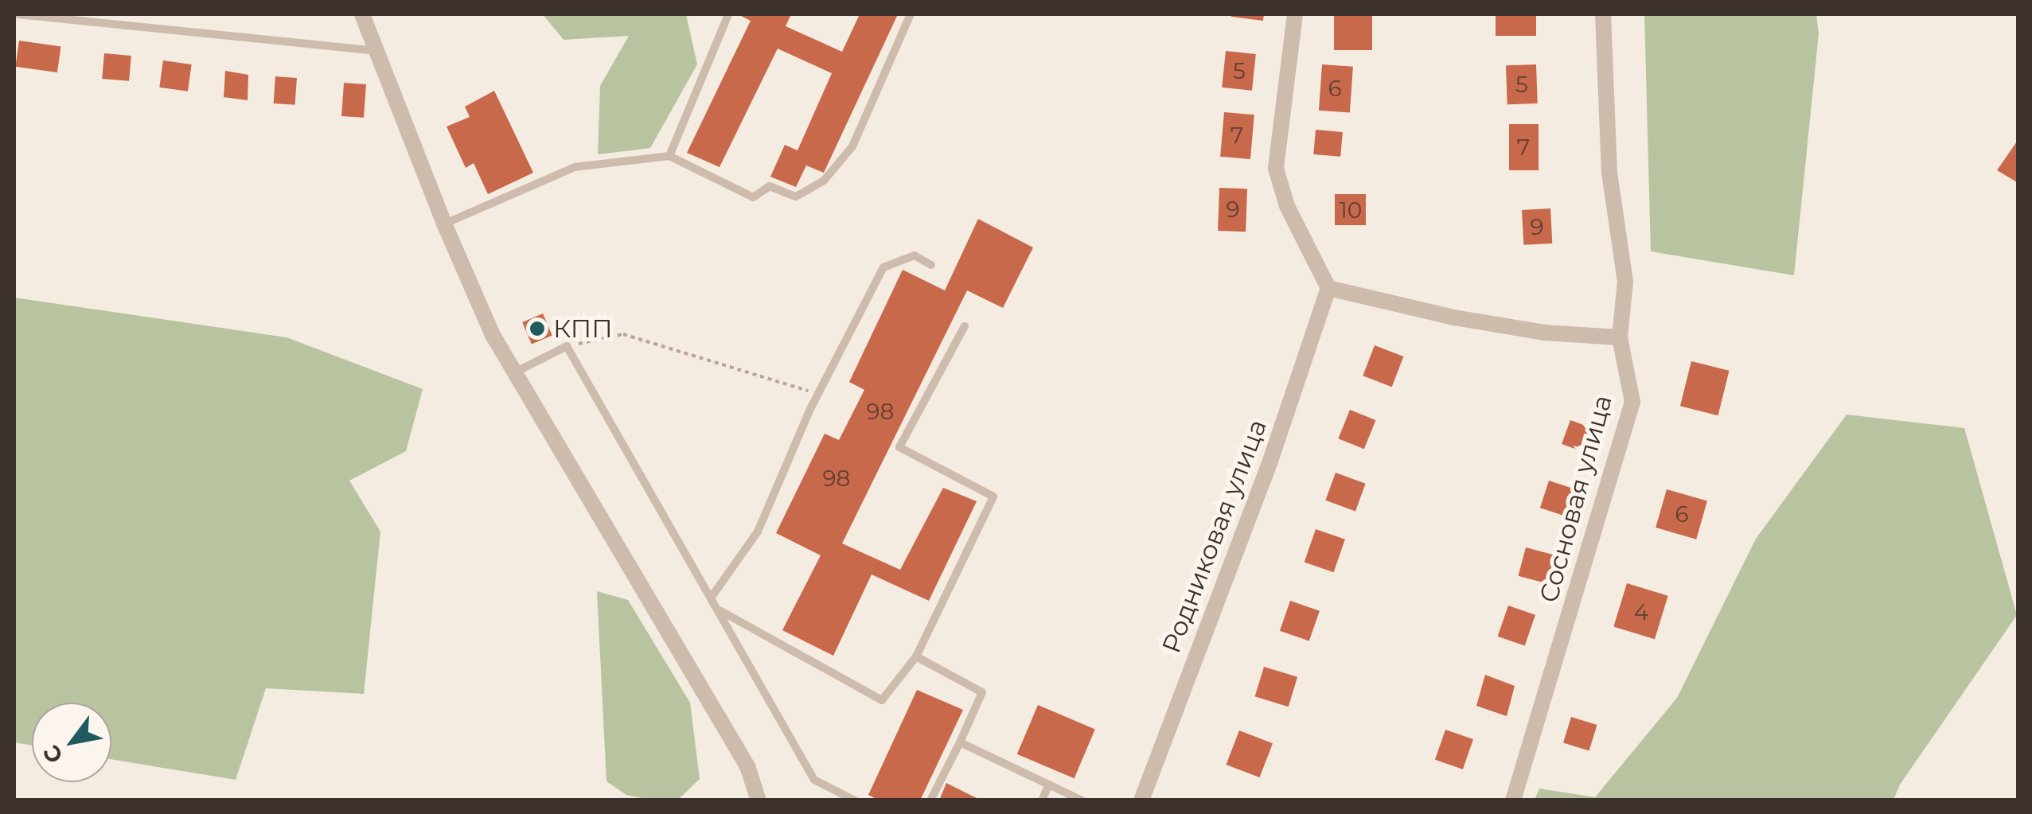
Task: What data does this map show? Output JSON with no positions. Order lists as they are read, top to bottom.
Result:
{
  "streets": {
    "street": ["Сосновая улица", "Родниковая улица"]
  },
  "places": ["КПП"],
  "house_numbers": [
    "5",
    "5",
    "6",
    "7",
    "7",
    "9",
    "10",
    "9",
    "98",
    "98",
    "6",
    "4"
  ],
  "north": "bottom left"
}
